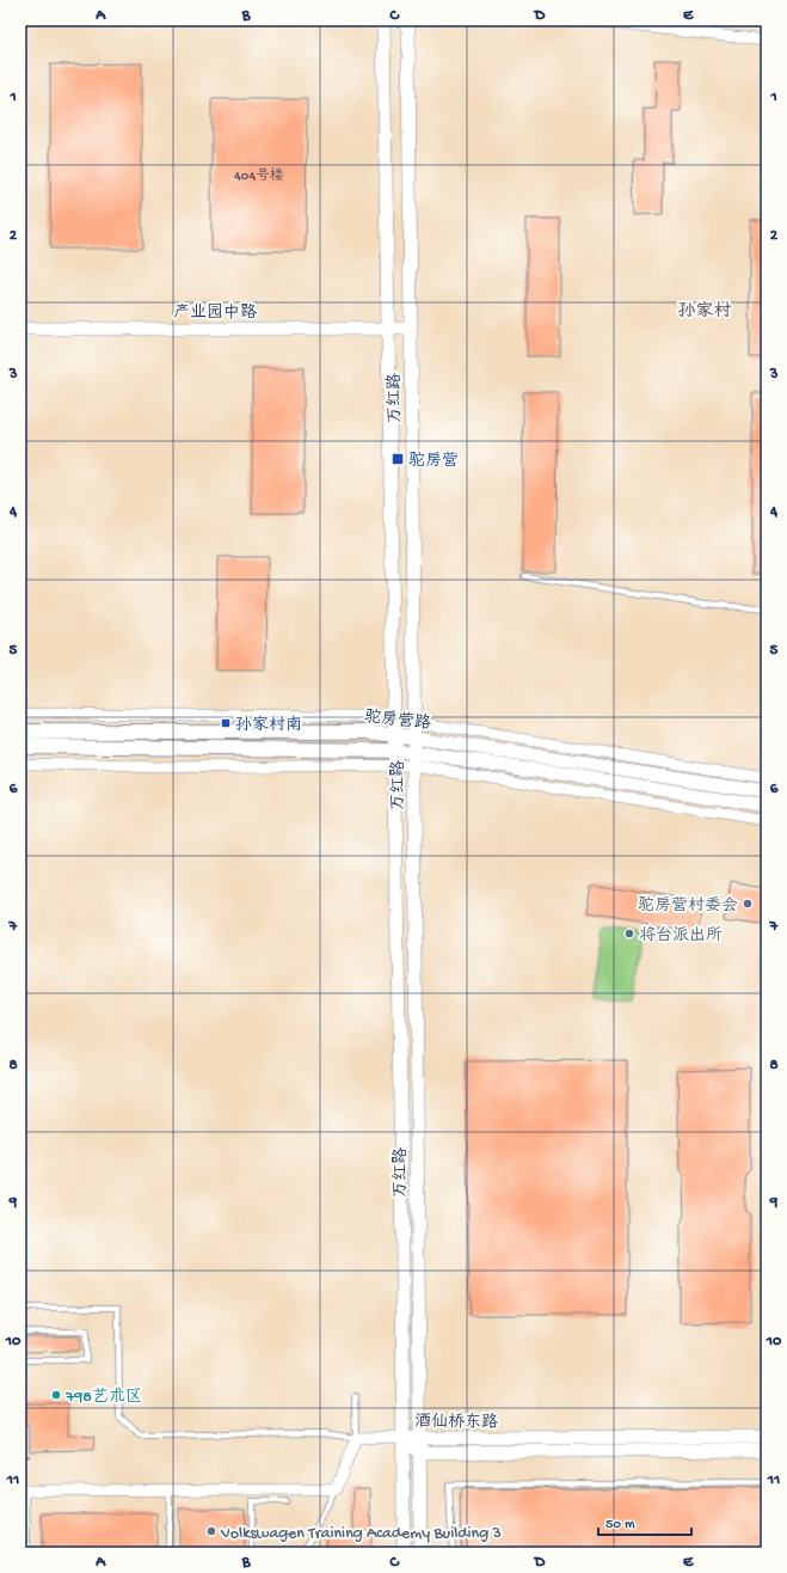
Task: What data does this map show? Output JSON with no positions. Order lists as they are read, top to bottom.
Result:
{
  "streets": {
    "main road": ["驼房营路"],
    "street": ["产业园中路", "万红路", "酒仙桥东路"]
  },
  "crossings": [
    ["产业园中路", "万红路"],
    ["万红路", "驼房营路"],
    ["万红路", "酒仙桥东路"]
  ],
  "districts": ["孙家村"],
  "places": {
    "transit": ["驼房营", "孙家村南"],
    "other": [
      "驼房营村委会",
      "将台派出所",
      "798艺术区",
      "Volkswagen Training Academy Building 3"
    ]
  },
  "house_numbers": ["404号楼"],
  "scale_bar": "50 m",
  "grid": {
    "columns": [
      "A",
      "B",
      "C",
      "D",
      "E"
    ],
    "rows": [
      "1",
      "2",
      "3",
      "4",
      "5",
      "6",
      "7",
      "8",
      "9",
      "10",
      "11"
    ]
  }
}
